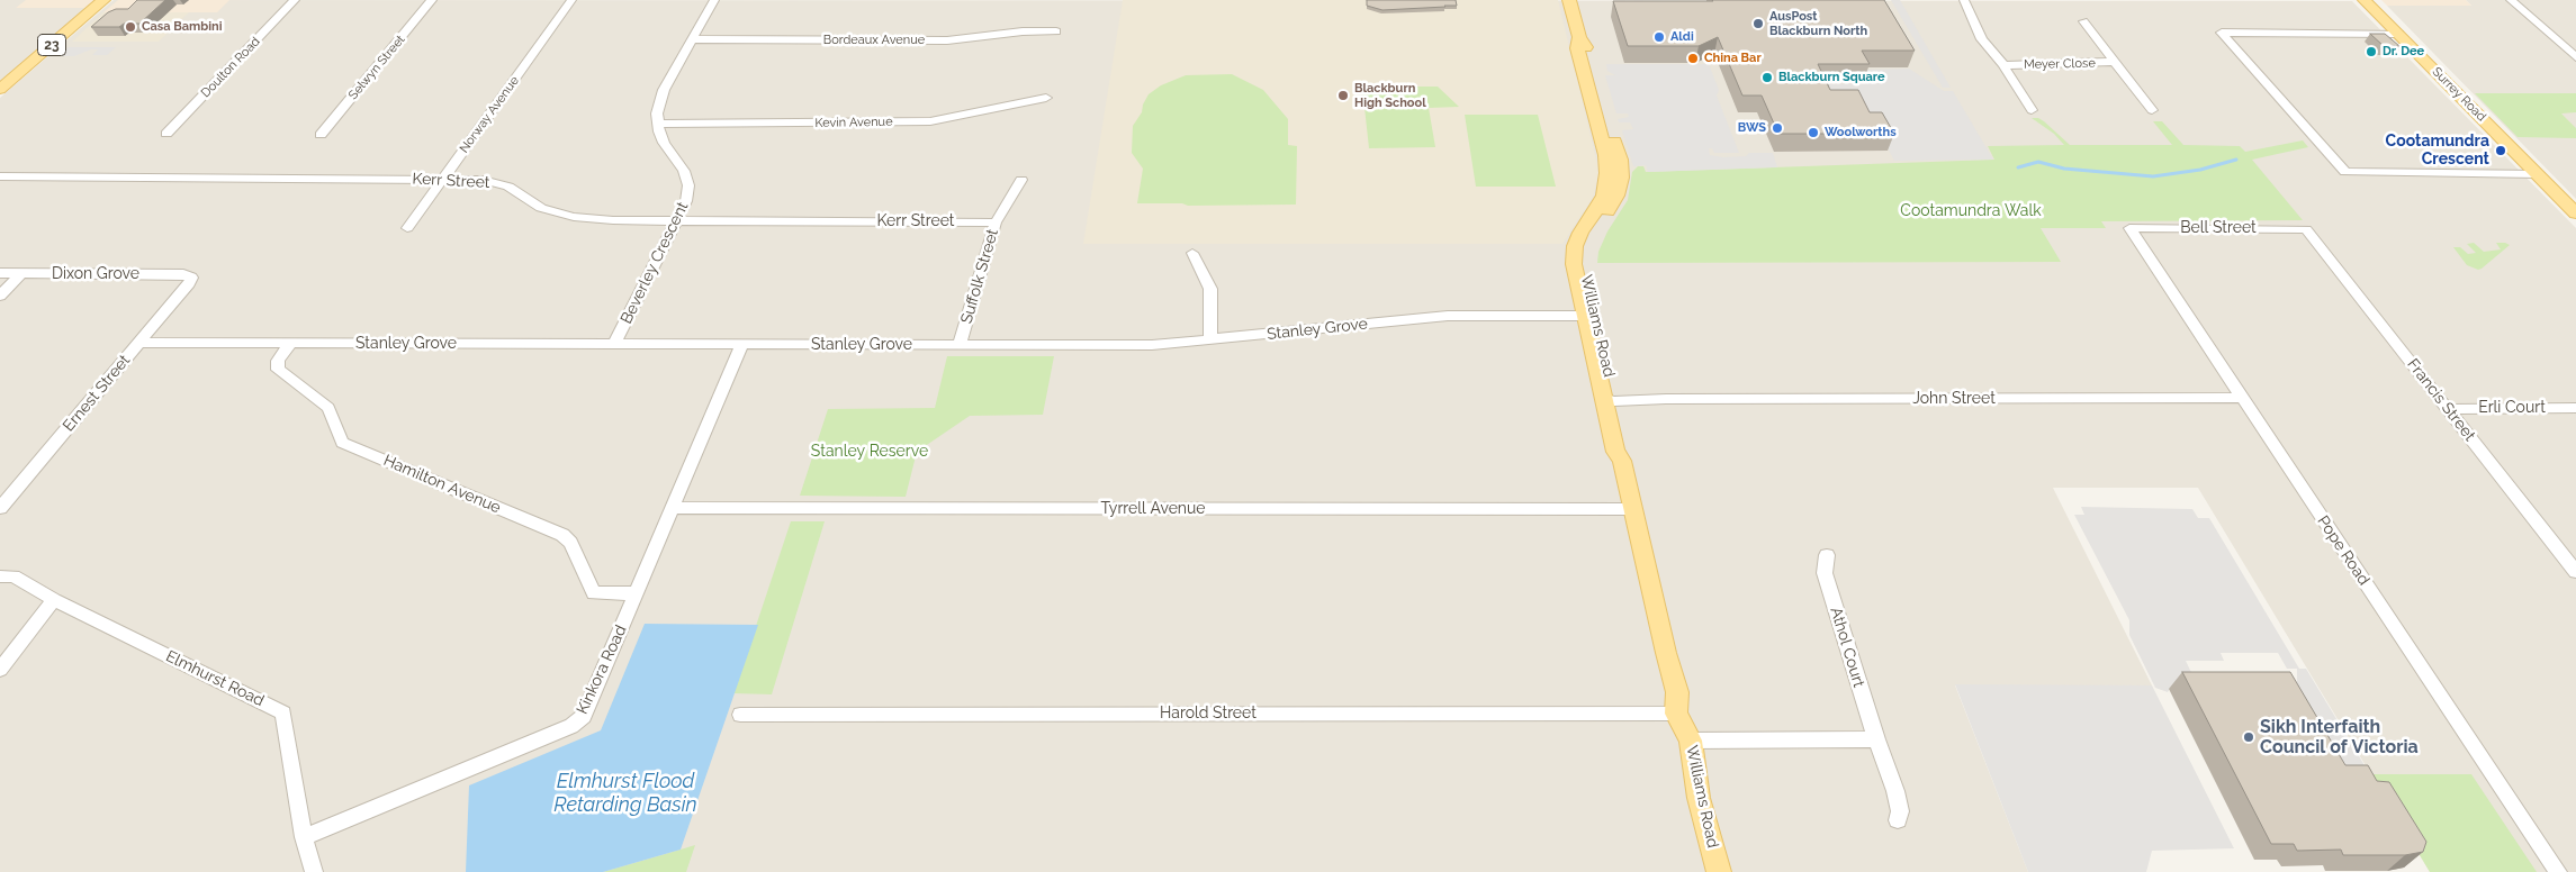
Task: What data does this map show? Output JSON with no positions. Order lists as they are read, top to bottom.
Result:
{
  "streets": {
    "main road": ["23", "Surrey Road", "Williams Road"],
    "street": [
      "Bordeaux Avenue",
      "Meyer Close",
      "Doulton Road",
      "Selwyn Street",
      "Norway Avenue",
      "Kevin Avenue",
      "Kerr Street",
      "Bell Street",
      "Beverley Crescent",
      "Dixon Grove",
      "Suffolk Street",
      "Stanley Grove",
      "Ernest Street",
      "John Street",
      "Francis Street",
      "Erli Court",
      "Hamilton Avenue",
      "Tyrrell Avenue",
      "Pope Road",
      "Athol Court",
      "Kinkora Road",
      "Elmhurst Road",
      "Harold Street"
    ]
  },
  "crossings": [
    ["Norway Avenue", "Kerr Street"],
    ["Kevin Avenue", "Beverley Crescent"],
    ["Kerr Street", "Beverley Crescent"],
    ["Kerr Street", "Suffolk Street"],
    ["Bell Street", "Francis Street"],
    ["Bell Street", "Pope Road"],
    ["Beverley Crescent", "Stanley Grove"],
    ["Dixon Grove", "Ernest Street"],
    ["Suffolk Street", "Stanley Grove"],
    ["Williams Road", "Stanley Grove"],
    ["Williams Road", "John Street"],
    ["Williams Road", "Tyrrell Avenue"],
    ["Williams Road", "Harold Street"],
    ["Stanley Grove", "Ernest Street"],
    ["Stanley Grove", "Hamilton Avenue"],
    ["Stanley Grove", "Kinkora Road"],
    ["John Street", "Pope Road"],
    ["Francis Street", "Erli Court"],
    ["Hamilton Avenue", "Kinkora Road"],
    ["Tyrrell Avenue", "Kinkora Road"],
    ["Kinkora Road", "Elmhurst Road"]
  ],
  "water": ["Elmhurst Flood Retarding Basin"],
  "parks": ["Cootamundra Walk", "Stanley Reserve"],
  "places": [
    "AusPost Blackburn North",
    "Casa Bambini",
    "Aldi",
    "Dr. Dee",
    "China Bar",
    "Blackburn Square",
    "Blackburn High School",
    "BWS",
    "Woolworths",
    "Cootamundra Crescent",
    "Sikh Interfaith Council of Victoria"
  ]
}
